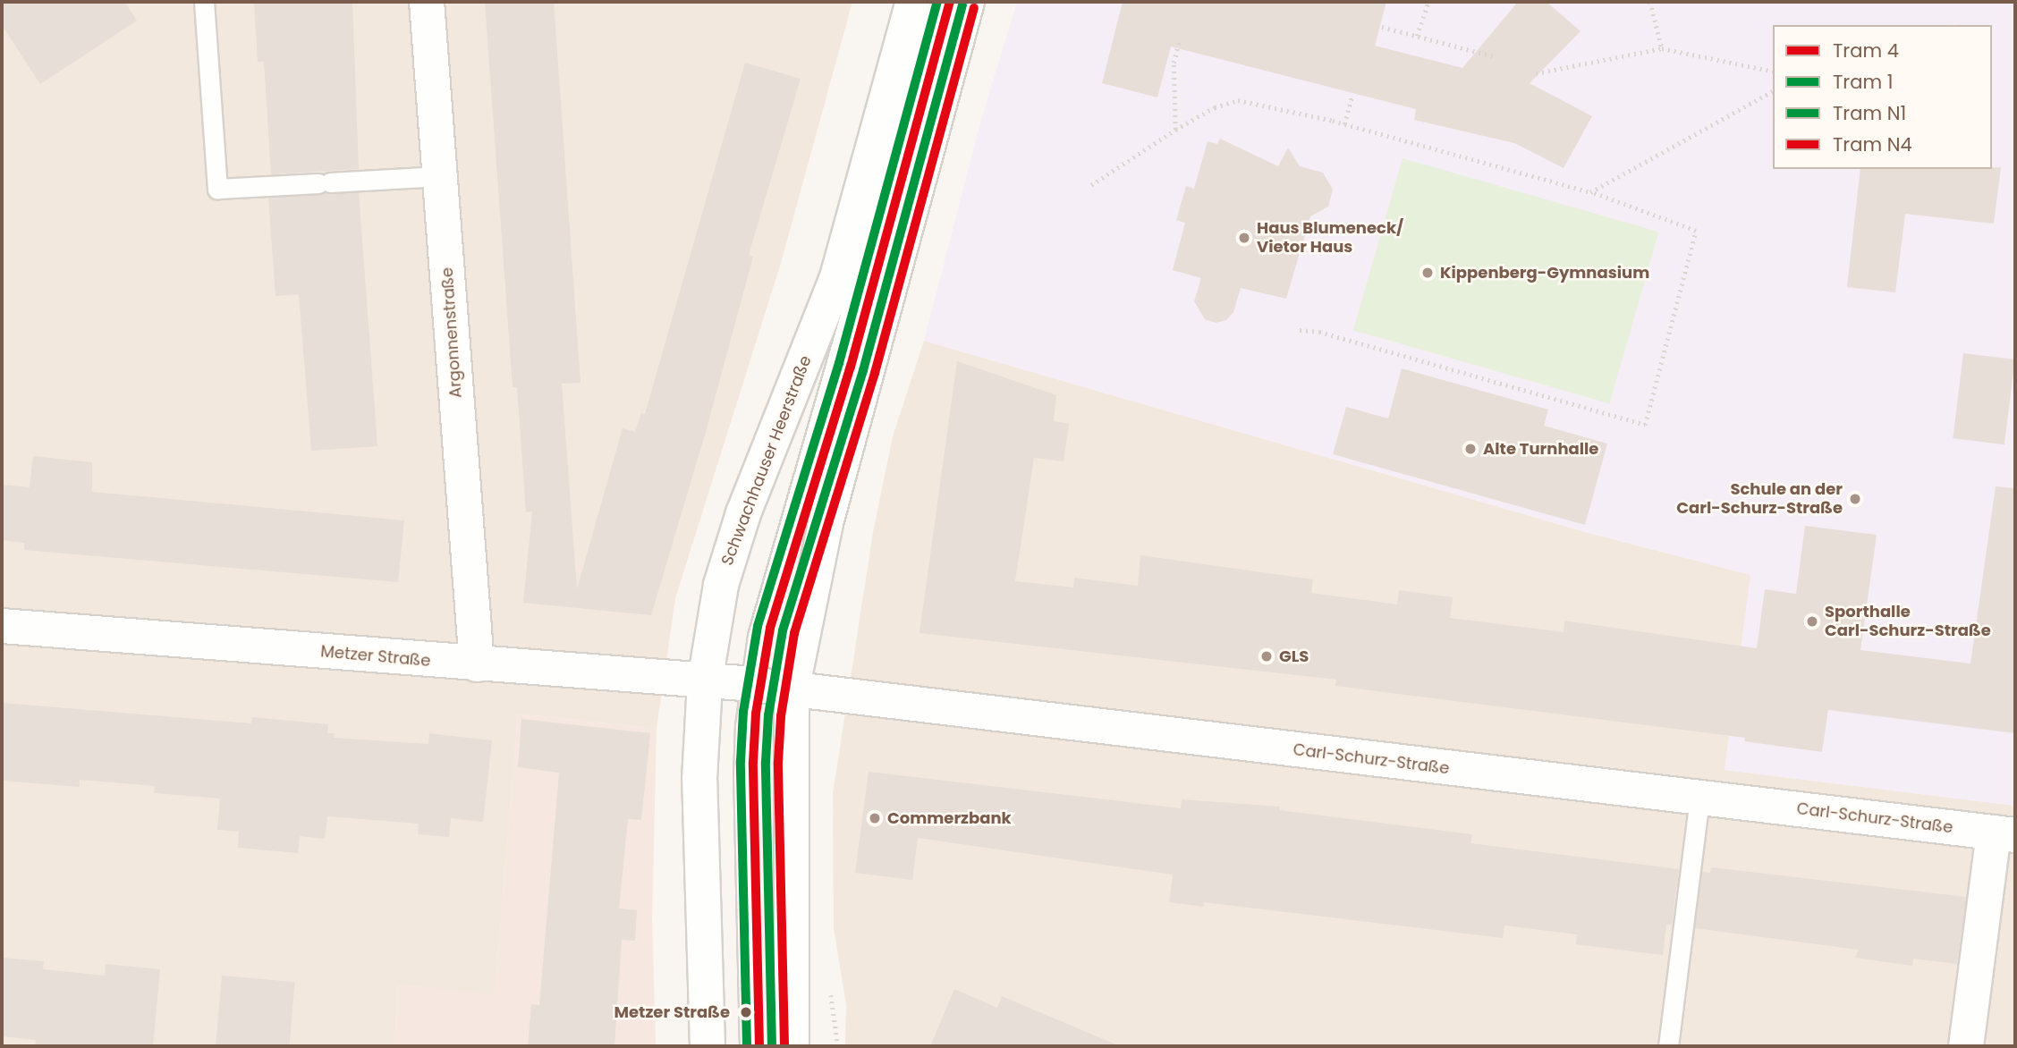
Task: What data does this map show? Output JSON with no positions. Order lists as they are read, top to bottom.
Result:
{
  "streets": {
    "street": [
      "Argonnenstraße",
      "Schwachhauser Heerstraße",
      "Metzer Straße",
      "Carl-Schurz-Straße"
    ]
  },
  "crossings": [
    ["Argonnenstraße", "Metzer Straße"],
    ["Schwachhauser Heerstraße", "Metzer Straße"],
    ["Metzer Straße", "Carl-Schurz-Straße"]
  ],
  "places": [
    "Haus Blumeneck/ Vietor Haus",
    "Kippenberg-Gymnasium",
    "Alte Turnhalle",
    "Schule an der Carl-Schurz-Straße",
    "Sporthalle Carl-Schurz-Straße",
    "GLS",
    "Commerzbank",
    "Metzer Straße"
  ],
  "lines": [
    "tram line 4",
    "tram line N1",
    "tram line 1",
    "tram line N4"
  ],
  "legend": [
    "Tram 4",
    "Tram 1",
    "Tram N1",
    "Tram N4"
  ]
}
